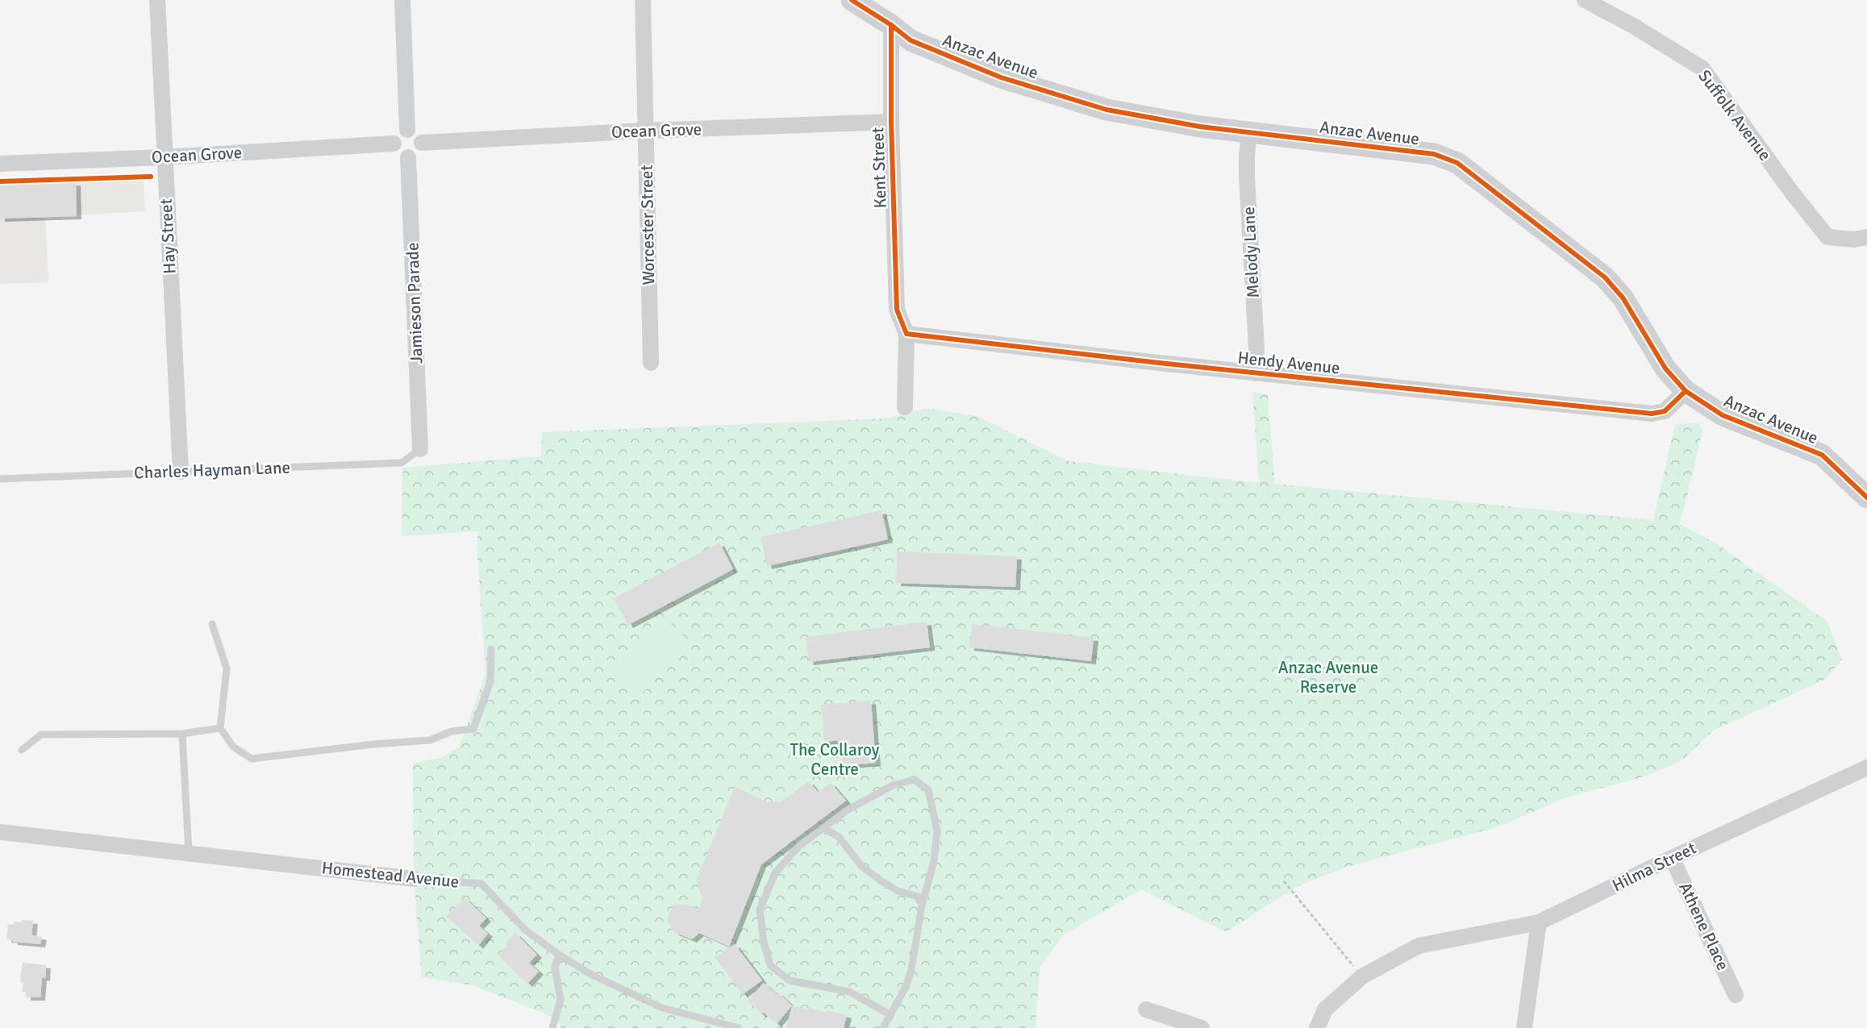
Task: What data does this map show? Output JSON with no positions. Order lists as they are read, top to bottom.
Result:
{
  "streets": {
    "street": [
      "Anzac Avenue",
      "Suffolk Avenue",
      "Ocean Grove",
      "Kent Street",
      "Worcester Street",
      "Hay Street",
      "Melody Lane",
      "Jamieson Parade",
      "Hendy Avenue",
      "Hilma Street",
      "Homestead Avenue",
      "Athene Place"
    ],
    "lane": ["Charles Hayman Lane"]
  },
  "crossings": [
    ["Anzac Avenue", "Kent Street"],
    ["Anzac Avenue", "Melody Lane"],
    ["Anzac Avenue", "Hendy Avenue"],
    ["Ocean Grove", "Kent Street"],
    ["Ocean Grove", "Worcester Street"],
    ["Ocean Grove", "Hay Street"],
    ["Ocean Grove", "Jamieson Parade"],
    ["Kent Street", "Hendy Avenue"],
    ["Hay Street", "Charles Hayman Lane"],
    ["Melody Lane", "Hendy Avenue"],
    ["Jamieson Parade", "Charles Hayman Lane"],
    ["Hilma Street", "Athene Place"]
  ],
  "parks": ["Anzac Avenue Reserve", "The Collaroy Centre"]
}
